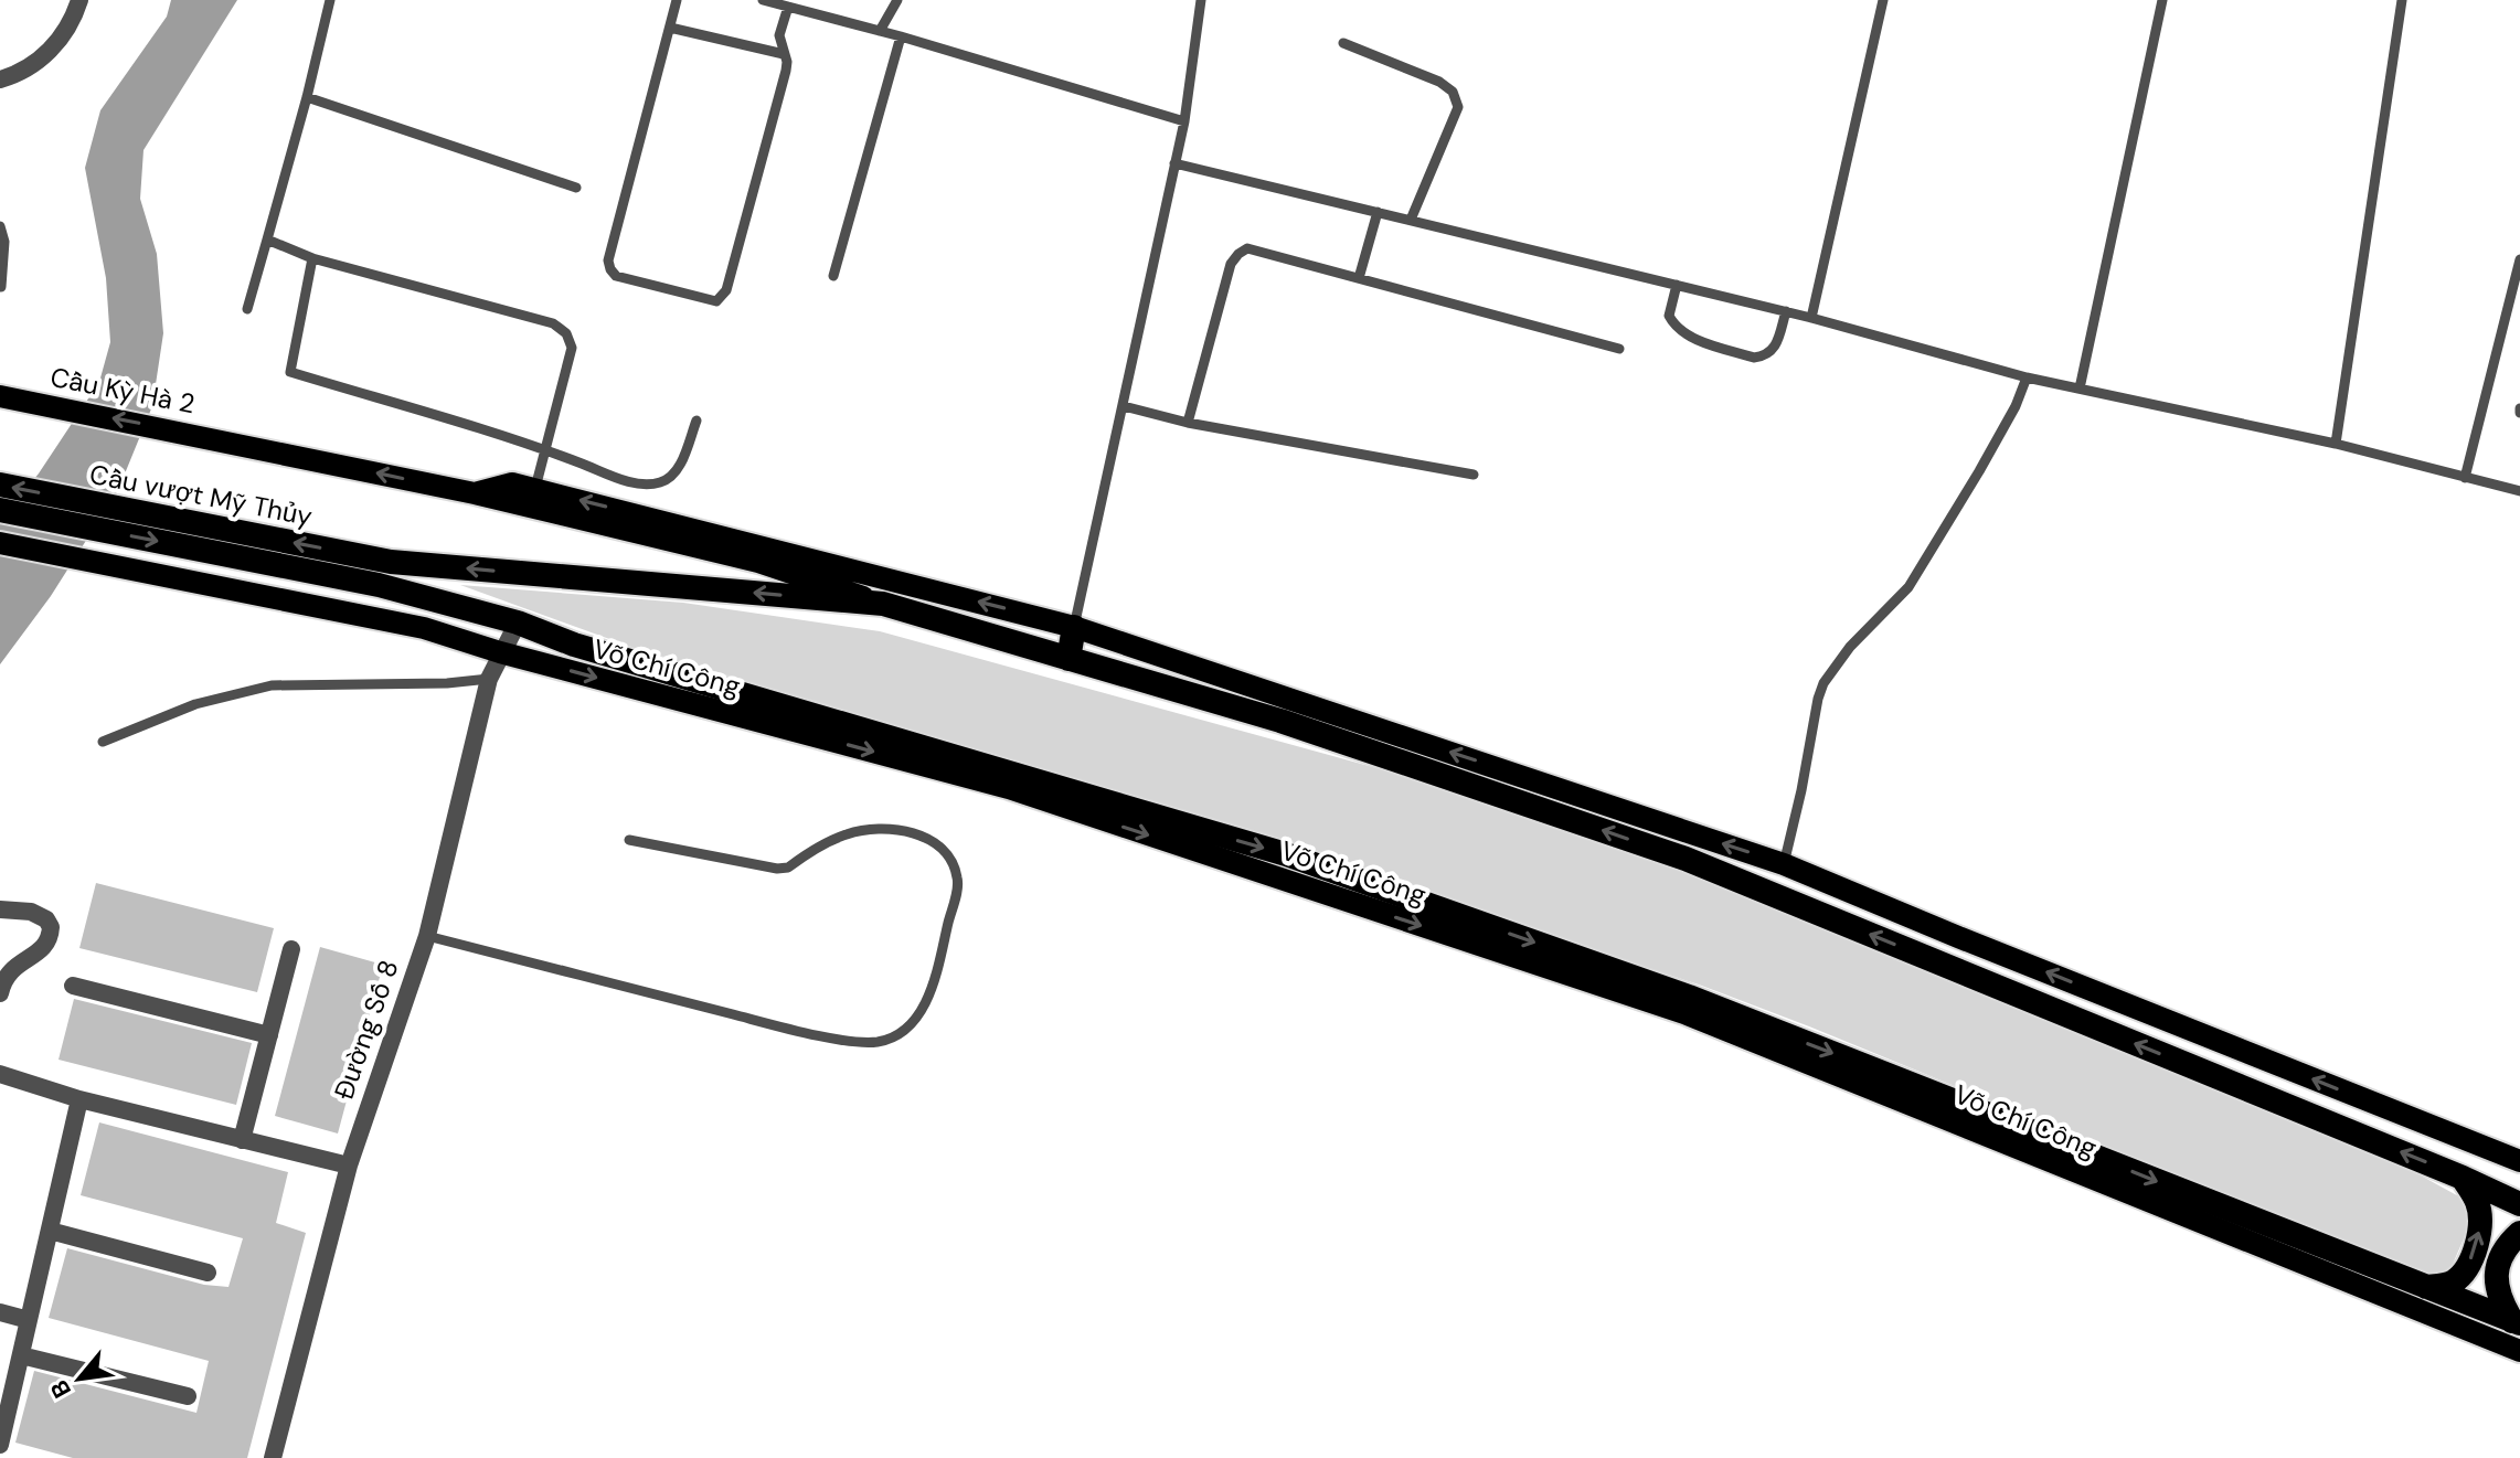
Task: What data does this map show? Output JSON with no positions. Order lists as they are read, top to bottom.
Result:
{
  "streets": {
    "highway": ["Cầu vượt Mỹ Thủy", "Võ Chí Công"],
    "main road": ["Cầu Kỳ Hà 2"],
    "street": ["Đường Số 8"]
  },
  "crossings": [
    ["Cầu vượt Mỹ Thủy", "Võ Chí Công"],
    ["Võ Chí Công", "Đường Số 8"]
  ],
  "one_way": ["Cầu Kỳ Hà 2"],
  "north": "bottom left"
}
